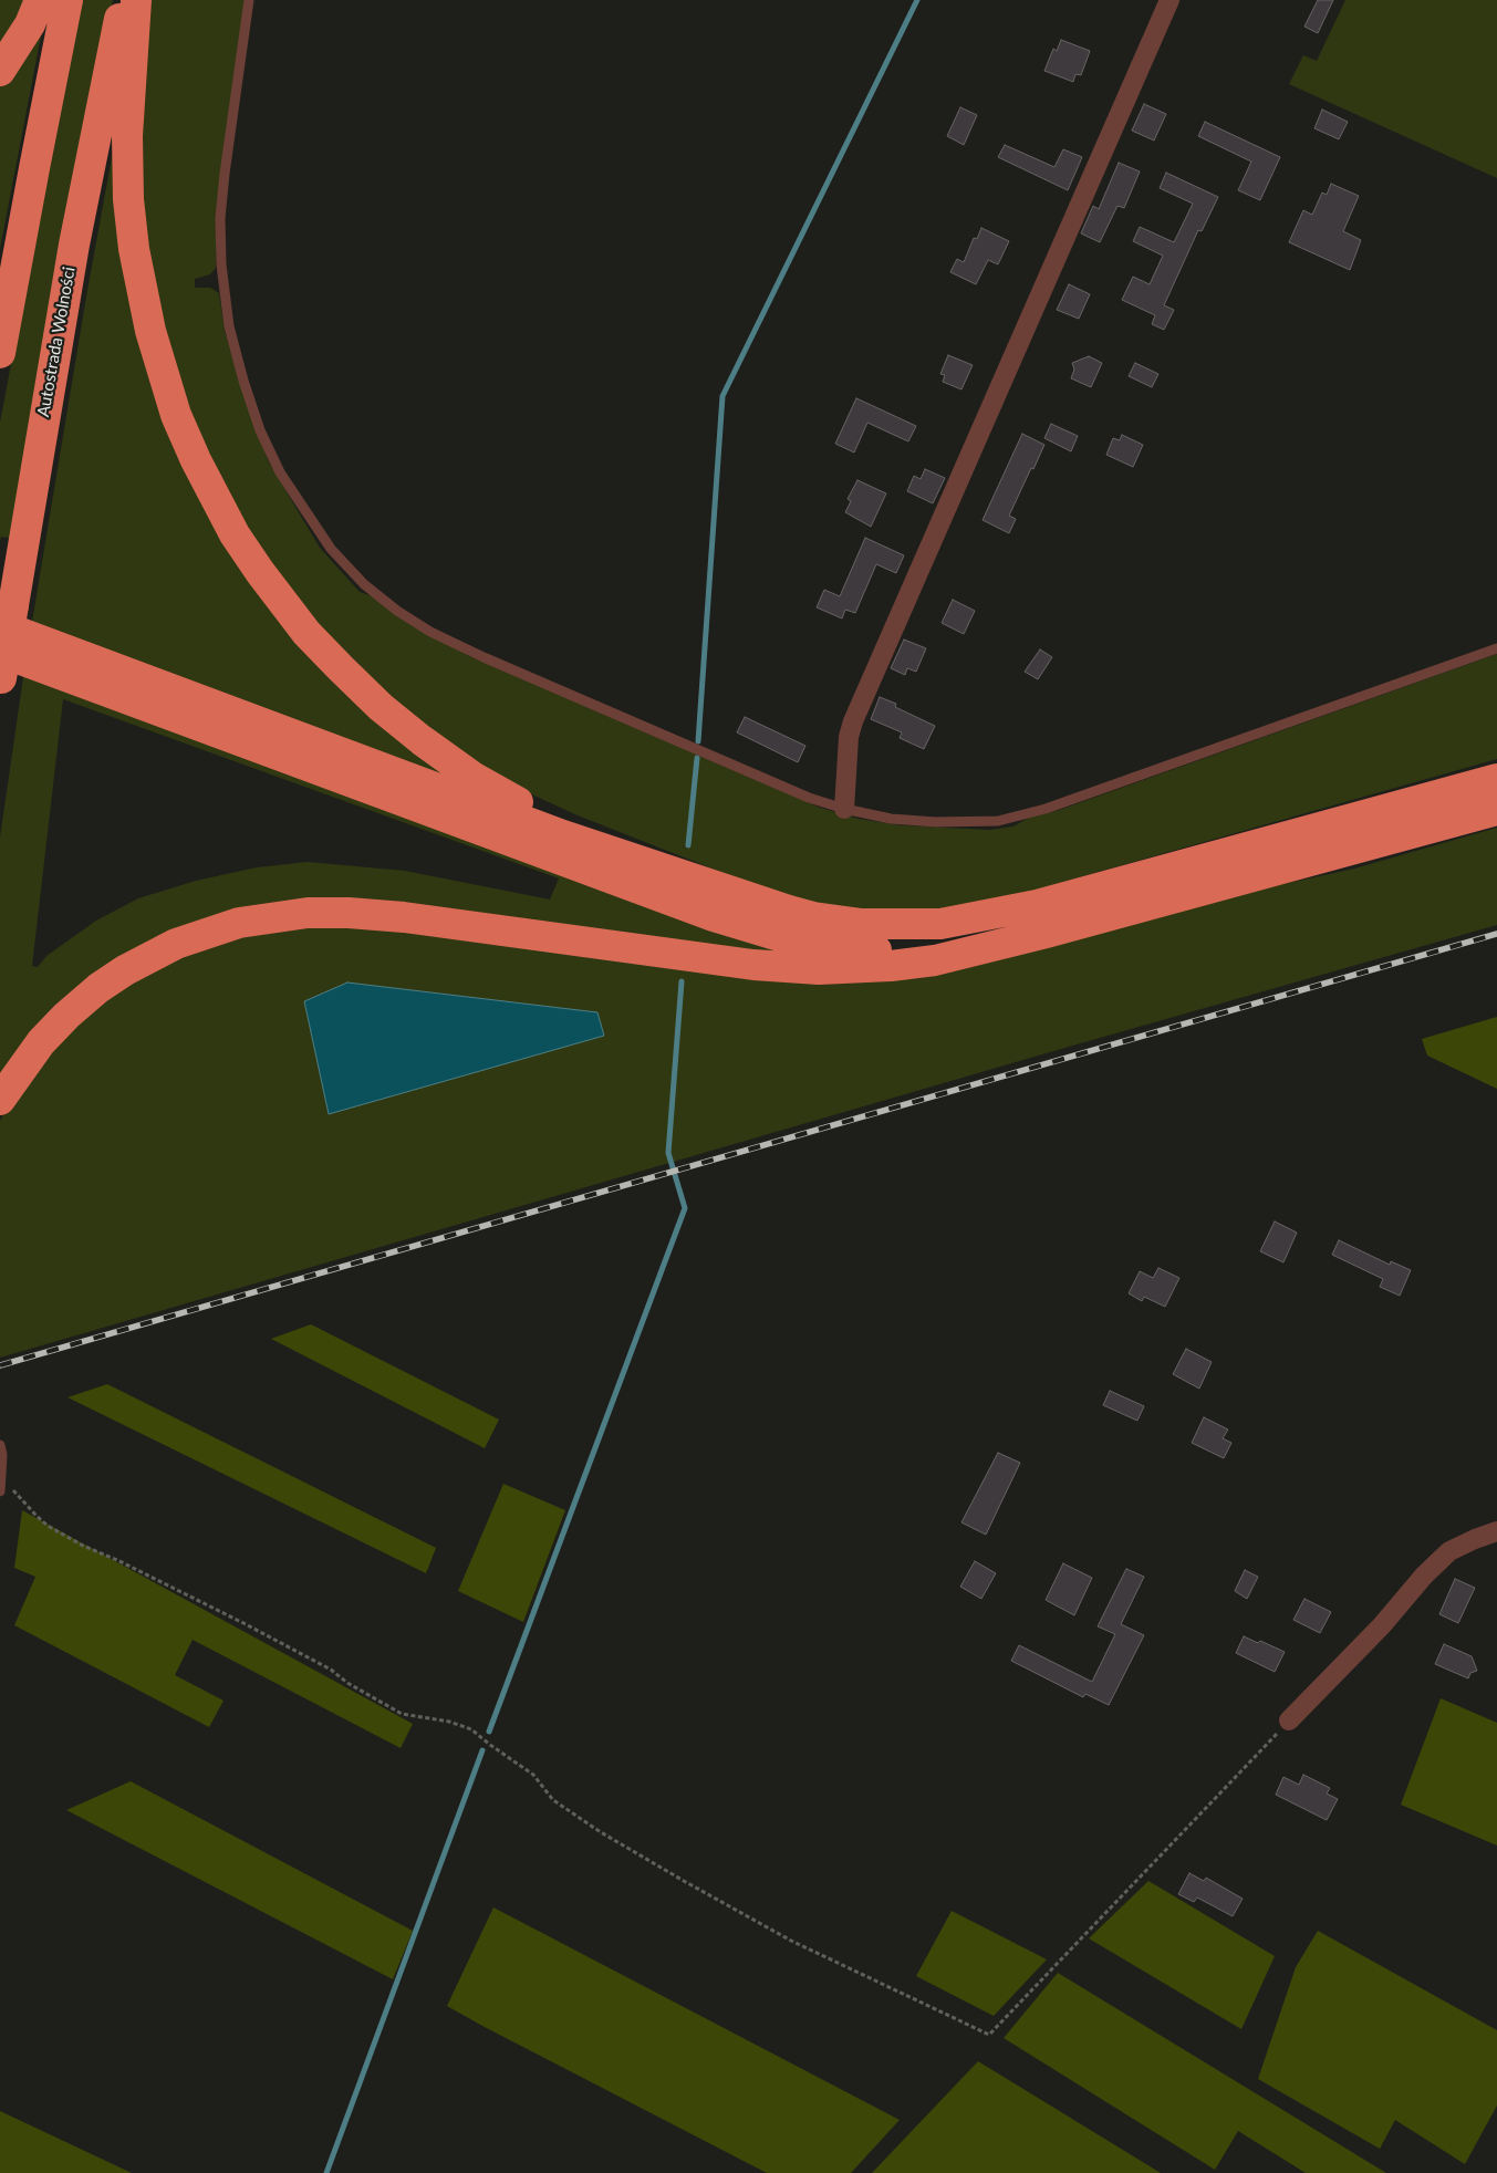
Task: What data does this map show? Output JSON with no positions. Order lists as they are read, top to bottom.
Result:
{
  "streets": {
    "highway": ["Autostrada Wolności"]
  }
}
